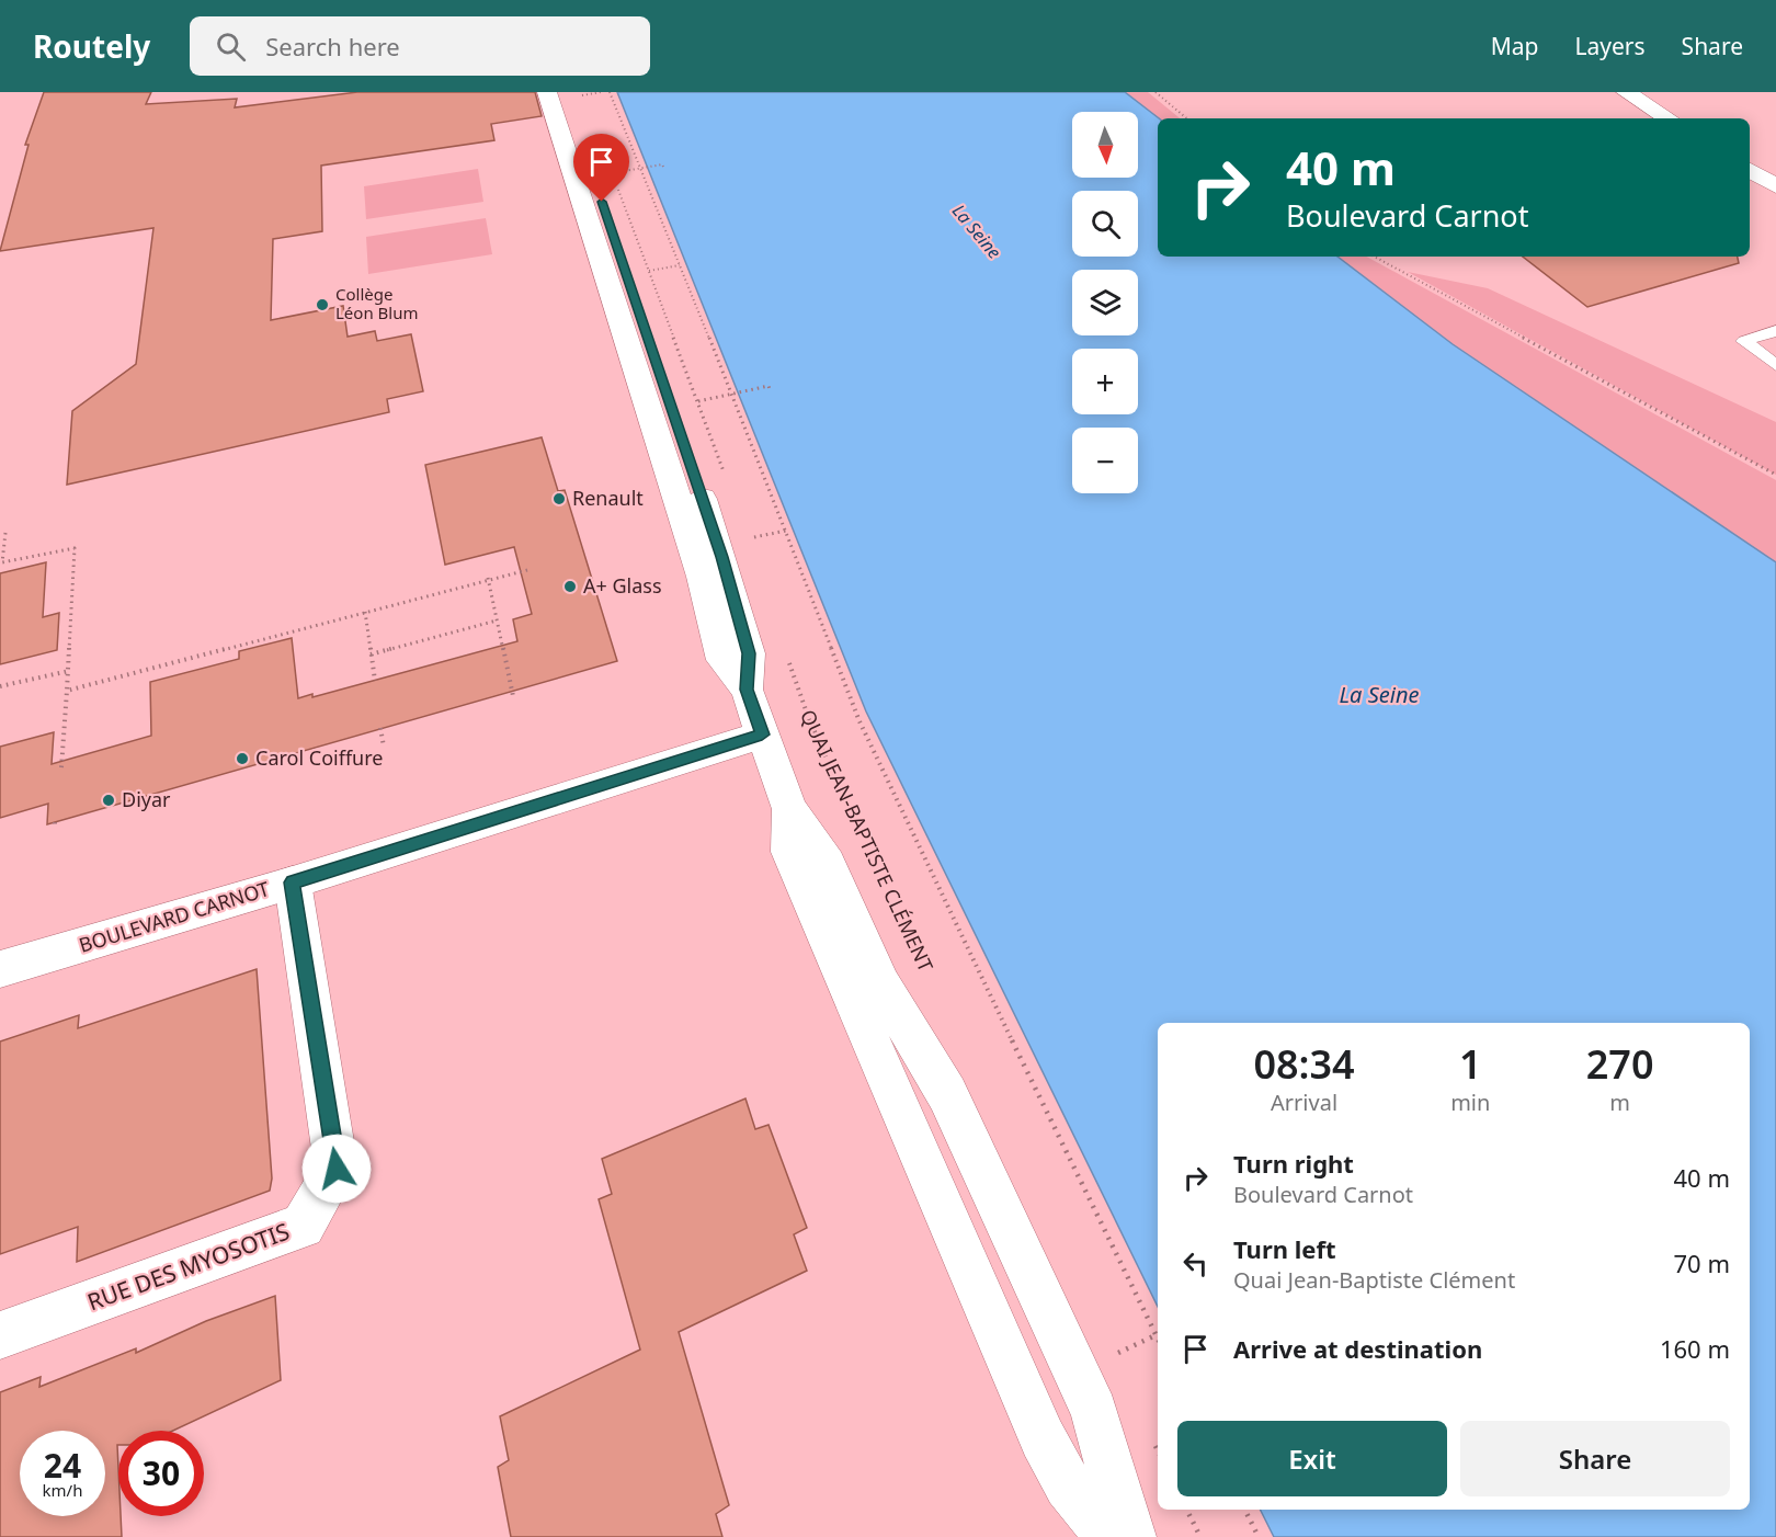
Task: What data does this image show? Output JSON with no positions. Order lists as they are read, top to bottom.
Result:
{
  "streets": {
    "main road": ["BOULEVARD CARNOT", "RUE DES MYOSOTIS"],
    "path": ["QUAI JEAN-BAPTISTE CLÉMENT"]
  },
  "crossings": [
    ["BOULEVARD CARNOT", "RUE DES MYOSOTIS"]
  ],
  "water": ["La Seine"],
  "places": [
    "Collège Léon Blum",
    "Renault",
    "A+ Glass",
    "Carol Coiffure",
    "Diyar"
  ],
  "north": "bottom",
  "page": {
    "header": "Routely",
    "search": "Search here",
    "nav": ["Map", "Layers", "Share"],
    "map_buttons": ["+", "−"],
    "turn": ["40 m", "Boulevard Carnot"],
    "eta": [
      "08:34",
      "Arrival",
      "1",
      "min",
      "270",
      "m"
    ],
    "list": [
      {
        "name": "Turn right",
        "note": "Boulevard Carnot",
        "value": "40 m"
      },
      {
        "name": "Turn left",
        "note": "Quai Jean-Baptiste Clément",
        "value": "70 m"
      },
      {
        "name": "Arrive at destination",
        "value": "160 m"
      }
    ],
    "buttons": ["Exit", "Share"],
    "speed": "24 km/h",
    "limit": "30"
  }
}
